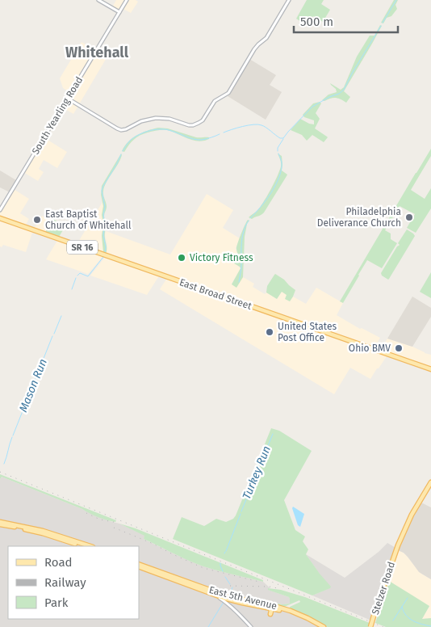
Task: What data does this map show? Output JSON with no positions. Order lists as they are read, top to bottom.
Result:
{
  "streets": {
    "main road": [
      "SR 16",
      "East Broad Street",
      "Stelzer Road",
      "East 5th Avenue"
    ],
    "street": ["South Yearling Road"]
  },
  "districts": ["Whitehall"],
  "water": ["Mason Run", "Turkey Run"],
  "places": [
    "Philadelphia Deliverance Church",
    "East Baptist Church of Whitehall",
    "Victory Fitness",
    "United States Post Office",
    "Ohio BMV"
  ],
  "legend": ["Road", "Railway", "Park"],
  "scale_bar": "500 m"
}
